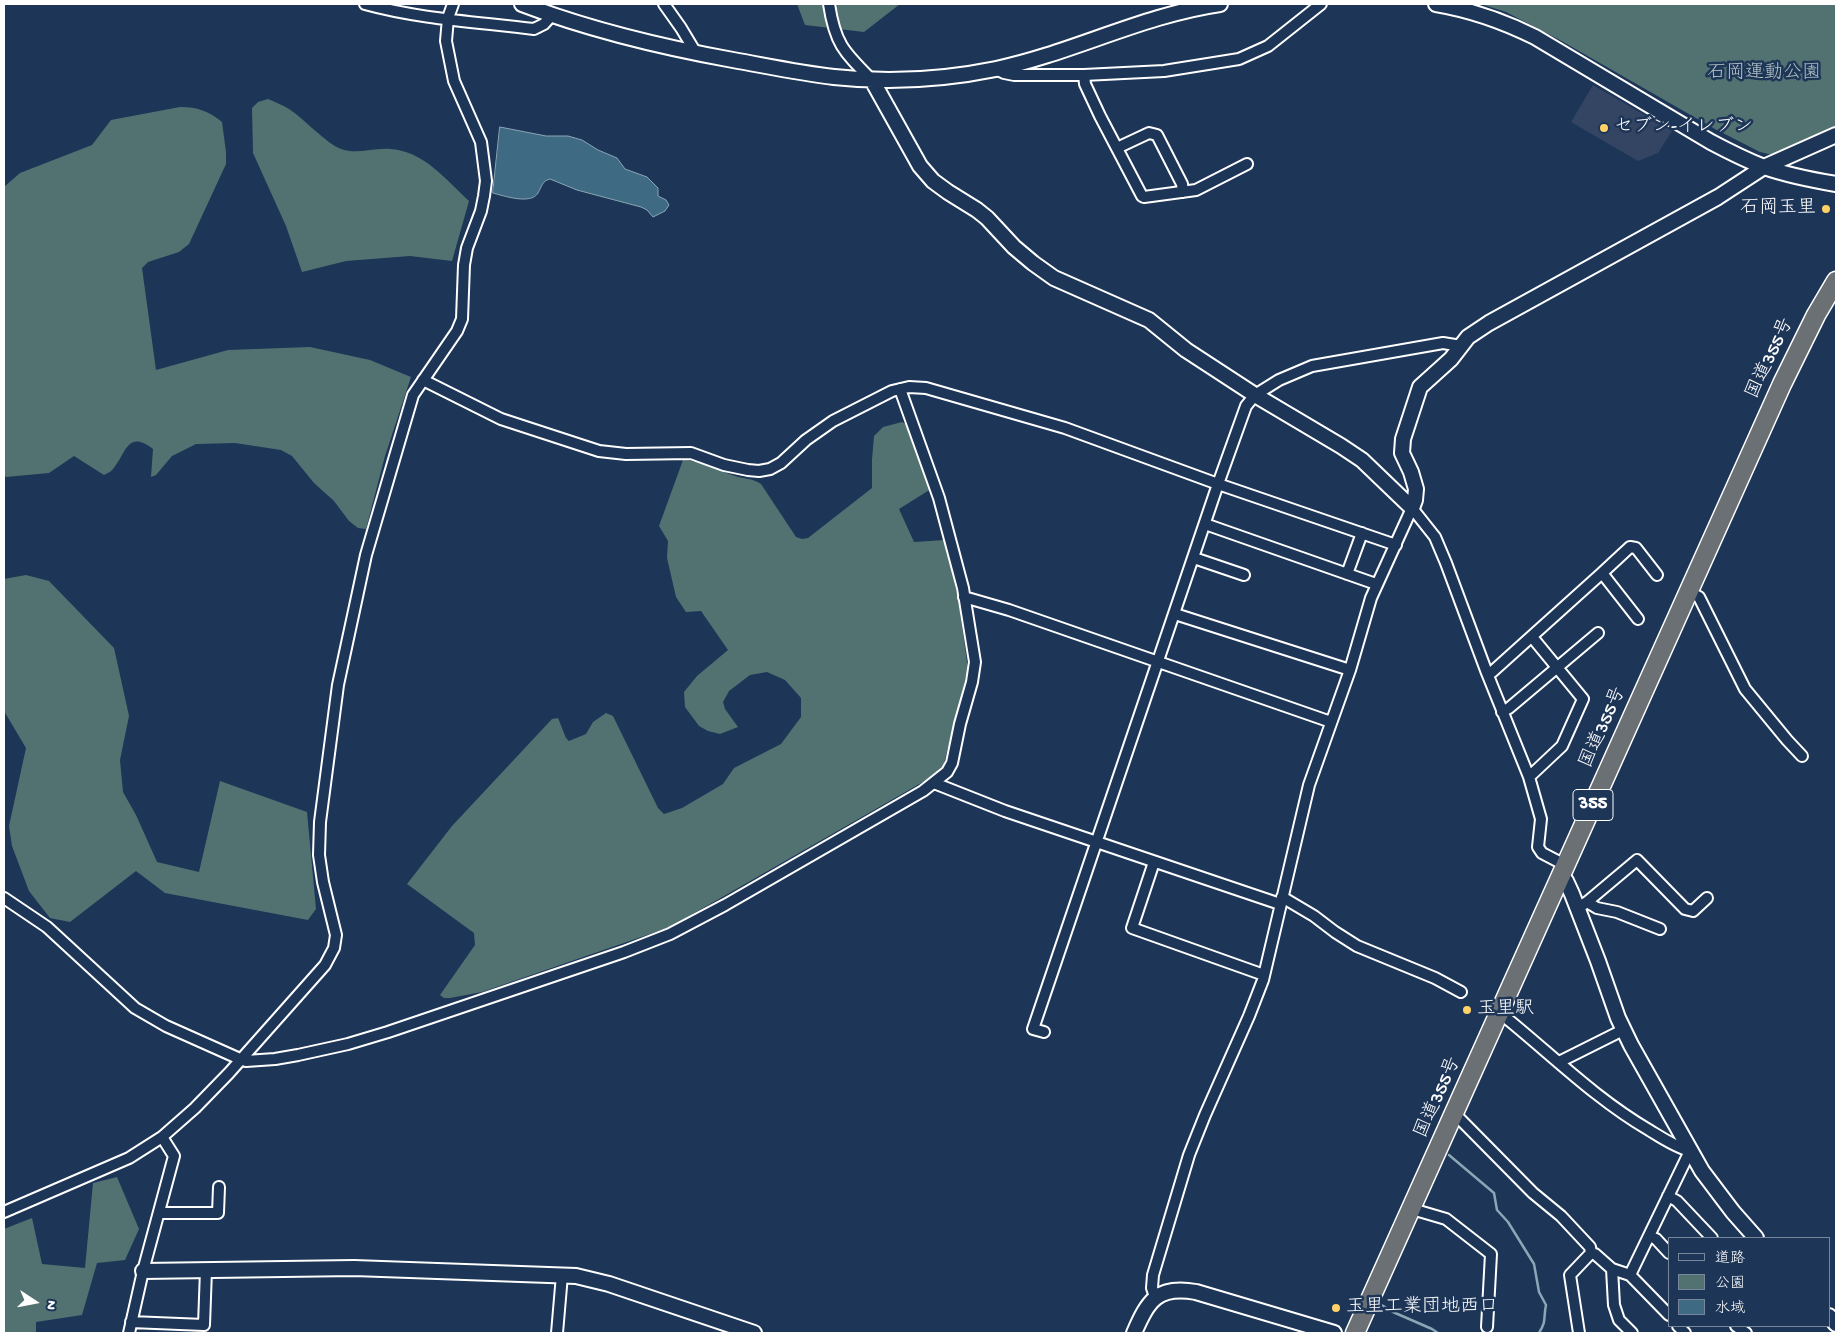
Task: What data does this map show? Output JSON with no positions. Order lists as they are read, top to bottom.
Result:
{
  "streets": {
    "highway": ["国道355号", "355"]
  },
  "parks": ["石岡運動公園"],
  "places": [
    "セブン-イレブン",
    "石岡玉里",
    "玉里駅",
    "玉里工業団地西口"
  ],
  "legend": ["道路", "公園", "水域"],
  "north": "right"
}
